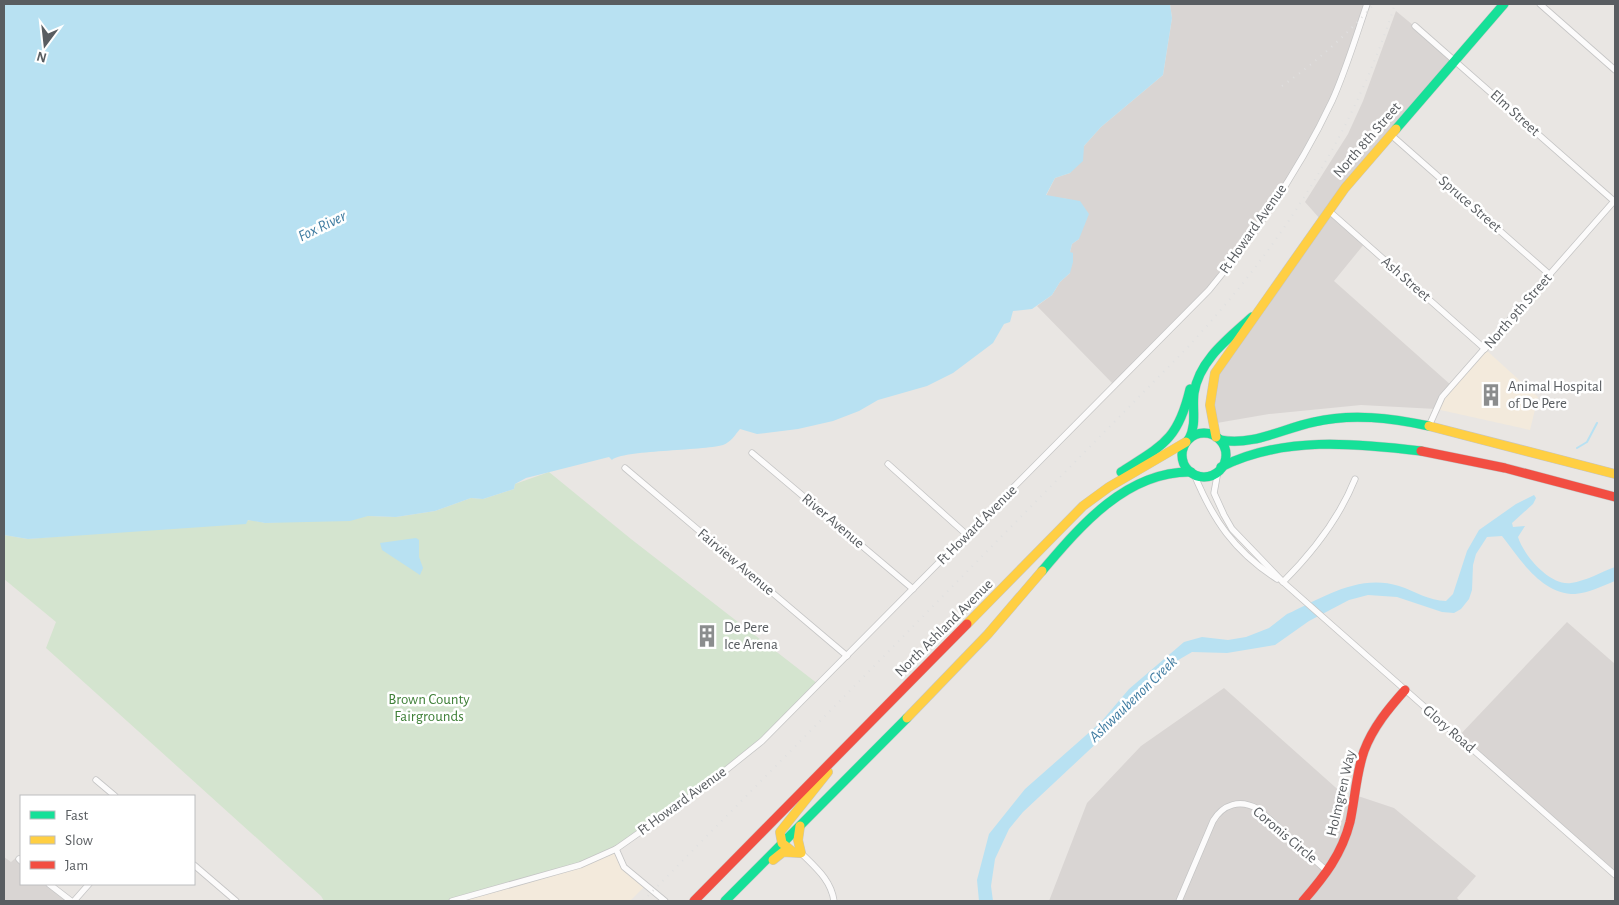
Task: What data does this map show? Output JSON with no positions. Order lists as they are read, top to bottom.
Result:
{
  "streets": {
    "main road": ["North 8th Street", "North Ashland Avenue", "Holmgren Way"],
    "street": [
      "Elm Street",
      "Spruce Street",
      "Ft Howard Avenue",
      "Ash Street",
      "North 9th Street",
      "River Avenue",
      "Fairview Avenue",
      "Glory Road",
      "Coronis Circle"
    ]
  },
  "crossings": [
    ["Elm Street", "North 8th Street"],
    ["Elm Street", "North 9th Street"],
    ["North 8th Street", "Spruce Street"],
    ["North 8th Street", "Ash Street"],
    ["North 8th Street", "North Ashland Avenue"],
    ["North 8th Street", "Glory Road"],
    ["Spruce Street", "North 9th Street"],
    ["Ft Howard Avenue", "River Avenue"],
    ["Ft Howard Avenue", "Fairview Avenue"],
    ["Ash Street", "North 9th Street"],
    ["Glory Road", "Holmgren Way"],
    ["Holmgren Way", "Coronis Circle"]
  ],
  "water": ["Fox River", "Ashwaubenon Creek"],
  "parks": ["Brown County Fairgrounds"],
  "places": {
    "building": ["Animal Hospital of De Pere", "De Pere Ice Arena"]
  },
  "legend": ["Fast", "Slow", "Jam"],
  "north": "bottom"
}
